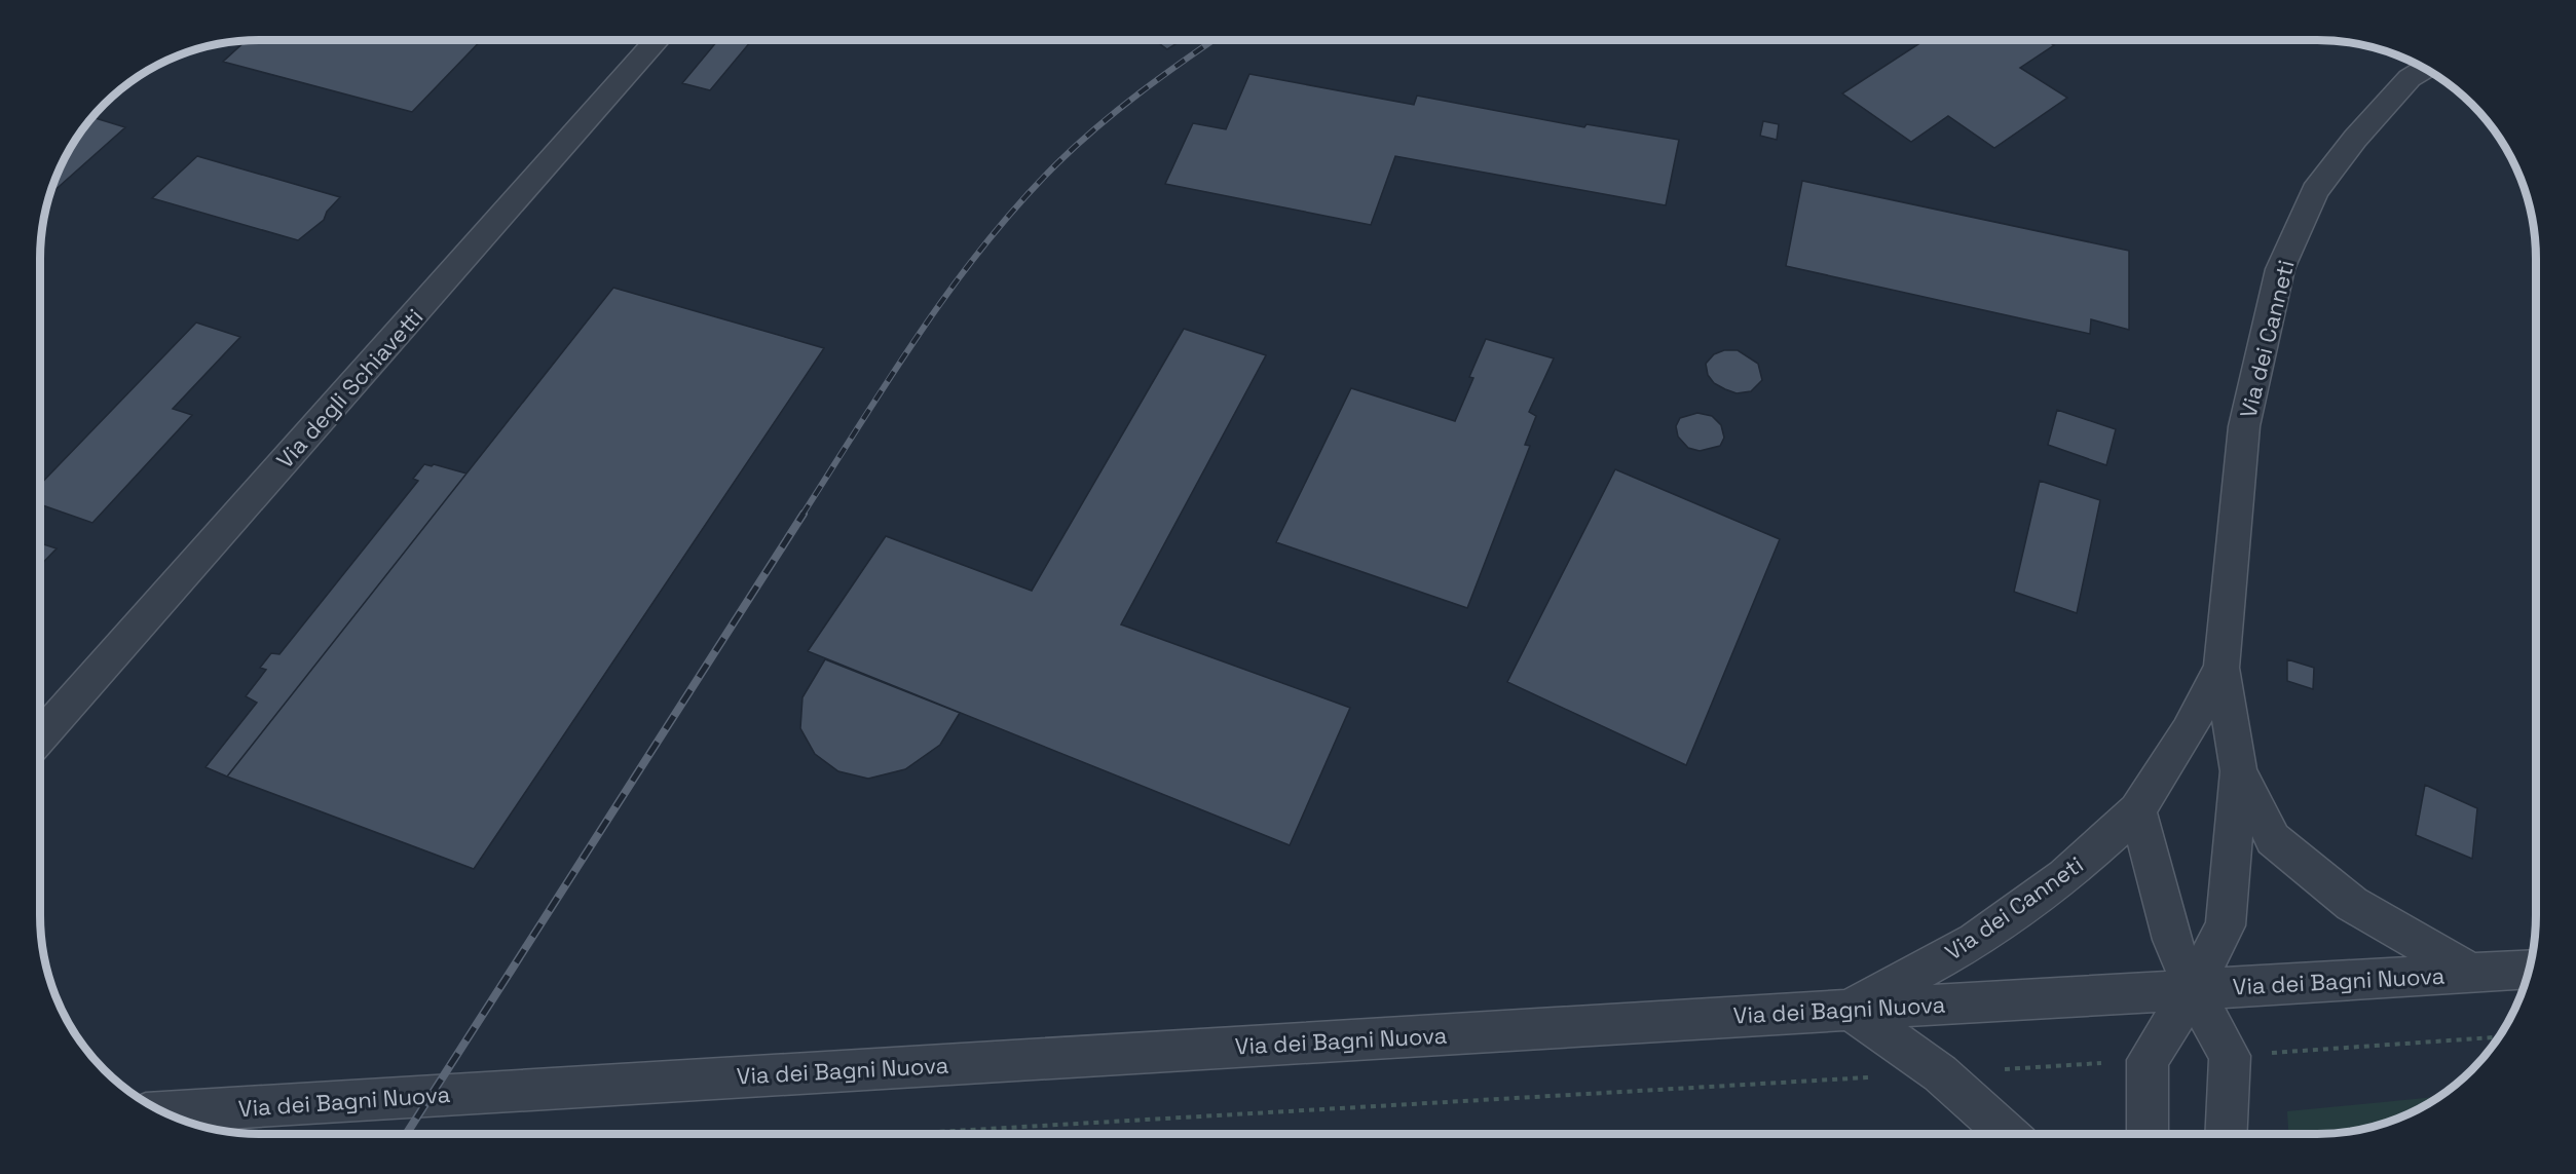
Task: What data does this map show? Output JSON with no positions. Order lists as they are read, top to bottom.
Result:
{
  "streets": {
    "street": ["Via dei Canneti", "Via degli Schiavetti", "Via dei Bagni Nuova"]
  },
  "crossings": [
    ["Via dei Canneti", "Via dei Bagni Nuova"]
  ]
}
